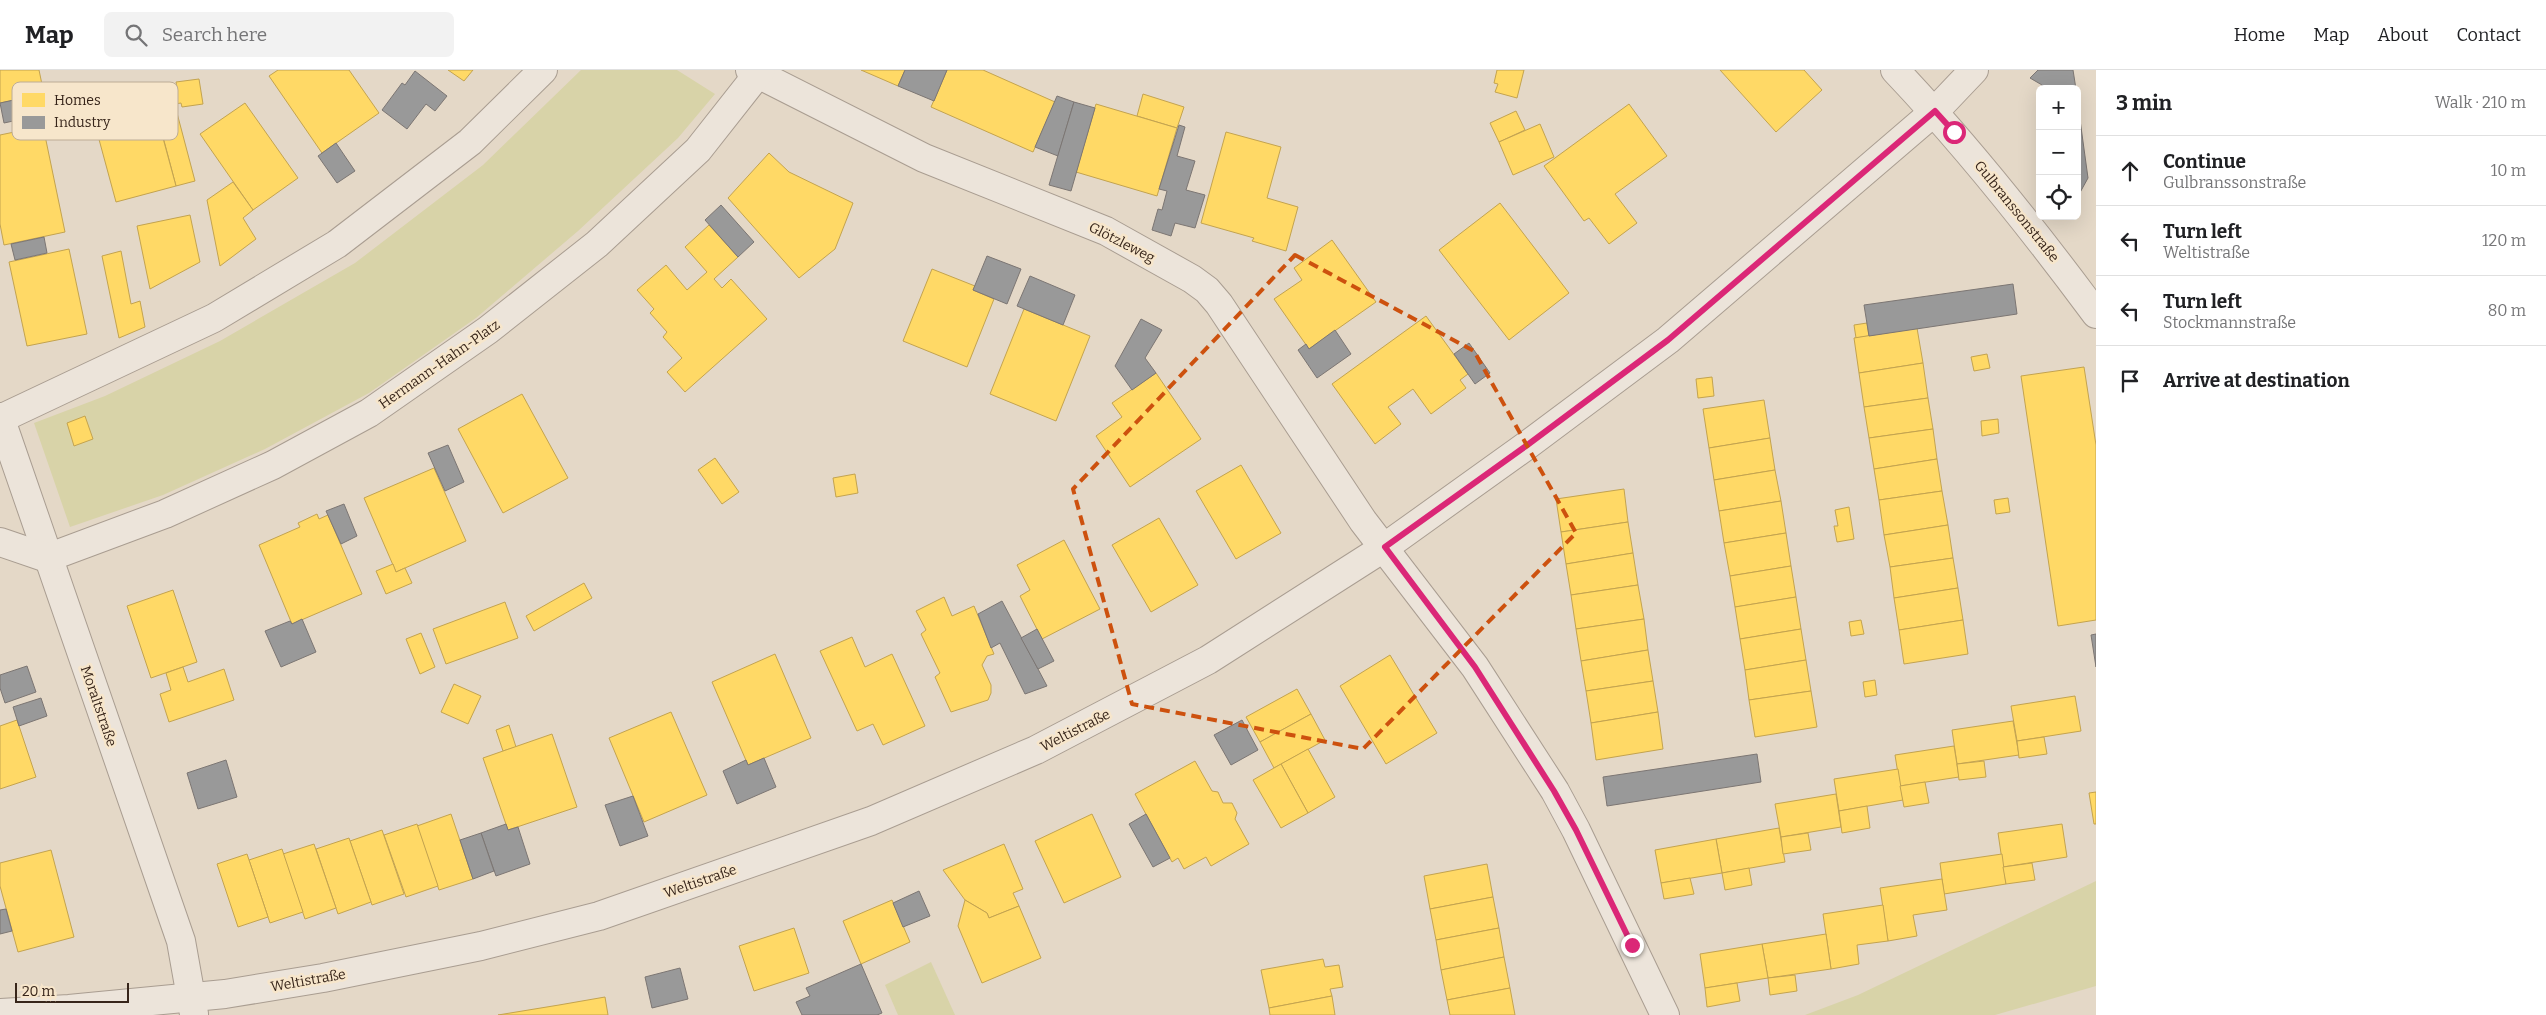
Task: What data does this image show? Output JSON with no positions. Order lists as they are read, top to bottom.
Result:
{
  "streets": {
    "street": [
      "Gulbranssonstraße",
      "Glötzleweg",
      "Hermann-Hahn-Platz",
      "Moraltstraße",
      "Weltistraße"
    ]
  },
  "crossings": [
    ["Gulbranssonstraße", "Weltistraße"],
    ["Glötzleweg", "Hermann-Hahn-Platz"],
    ["Glötzleweg", "Weltistraße"],
    ["Hermann-Hahn-Platz", "Moraltstraße"],
    ["Moraltstraße", "Weltistraße"]
  ],
  "legend": ["Homes", "Industry"],
  "scale_bar": "20 m",
  "page": {
    "header": "Map",
    "search": "Search here",
    "nav": [
      "Home",
      "Map",
      "About",
      "Contact"
    ],
    "heading": ["3 min", "Walk · 210 m"],
    "map_buttons": ["+", "−"],
    "list": [
      ["Continue", "Gulbranssonstraße", "10 m"],
      ["Turn left", "Weltistraße", "120 m"],
      ["Turn left", "Stockmannstraße", "80 m"],
      "Arrive at destination"
    ],
    "scale": "20 m"
  }
}
